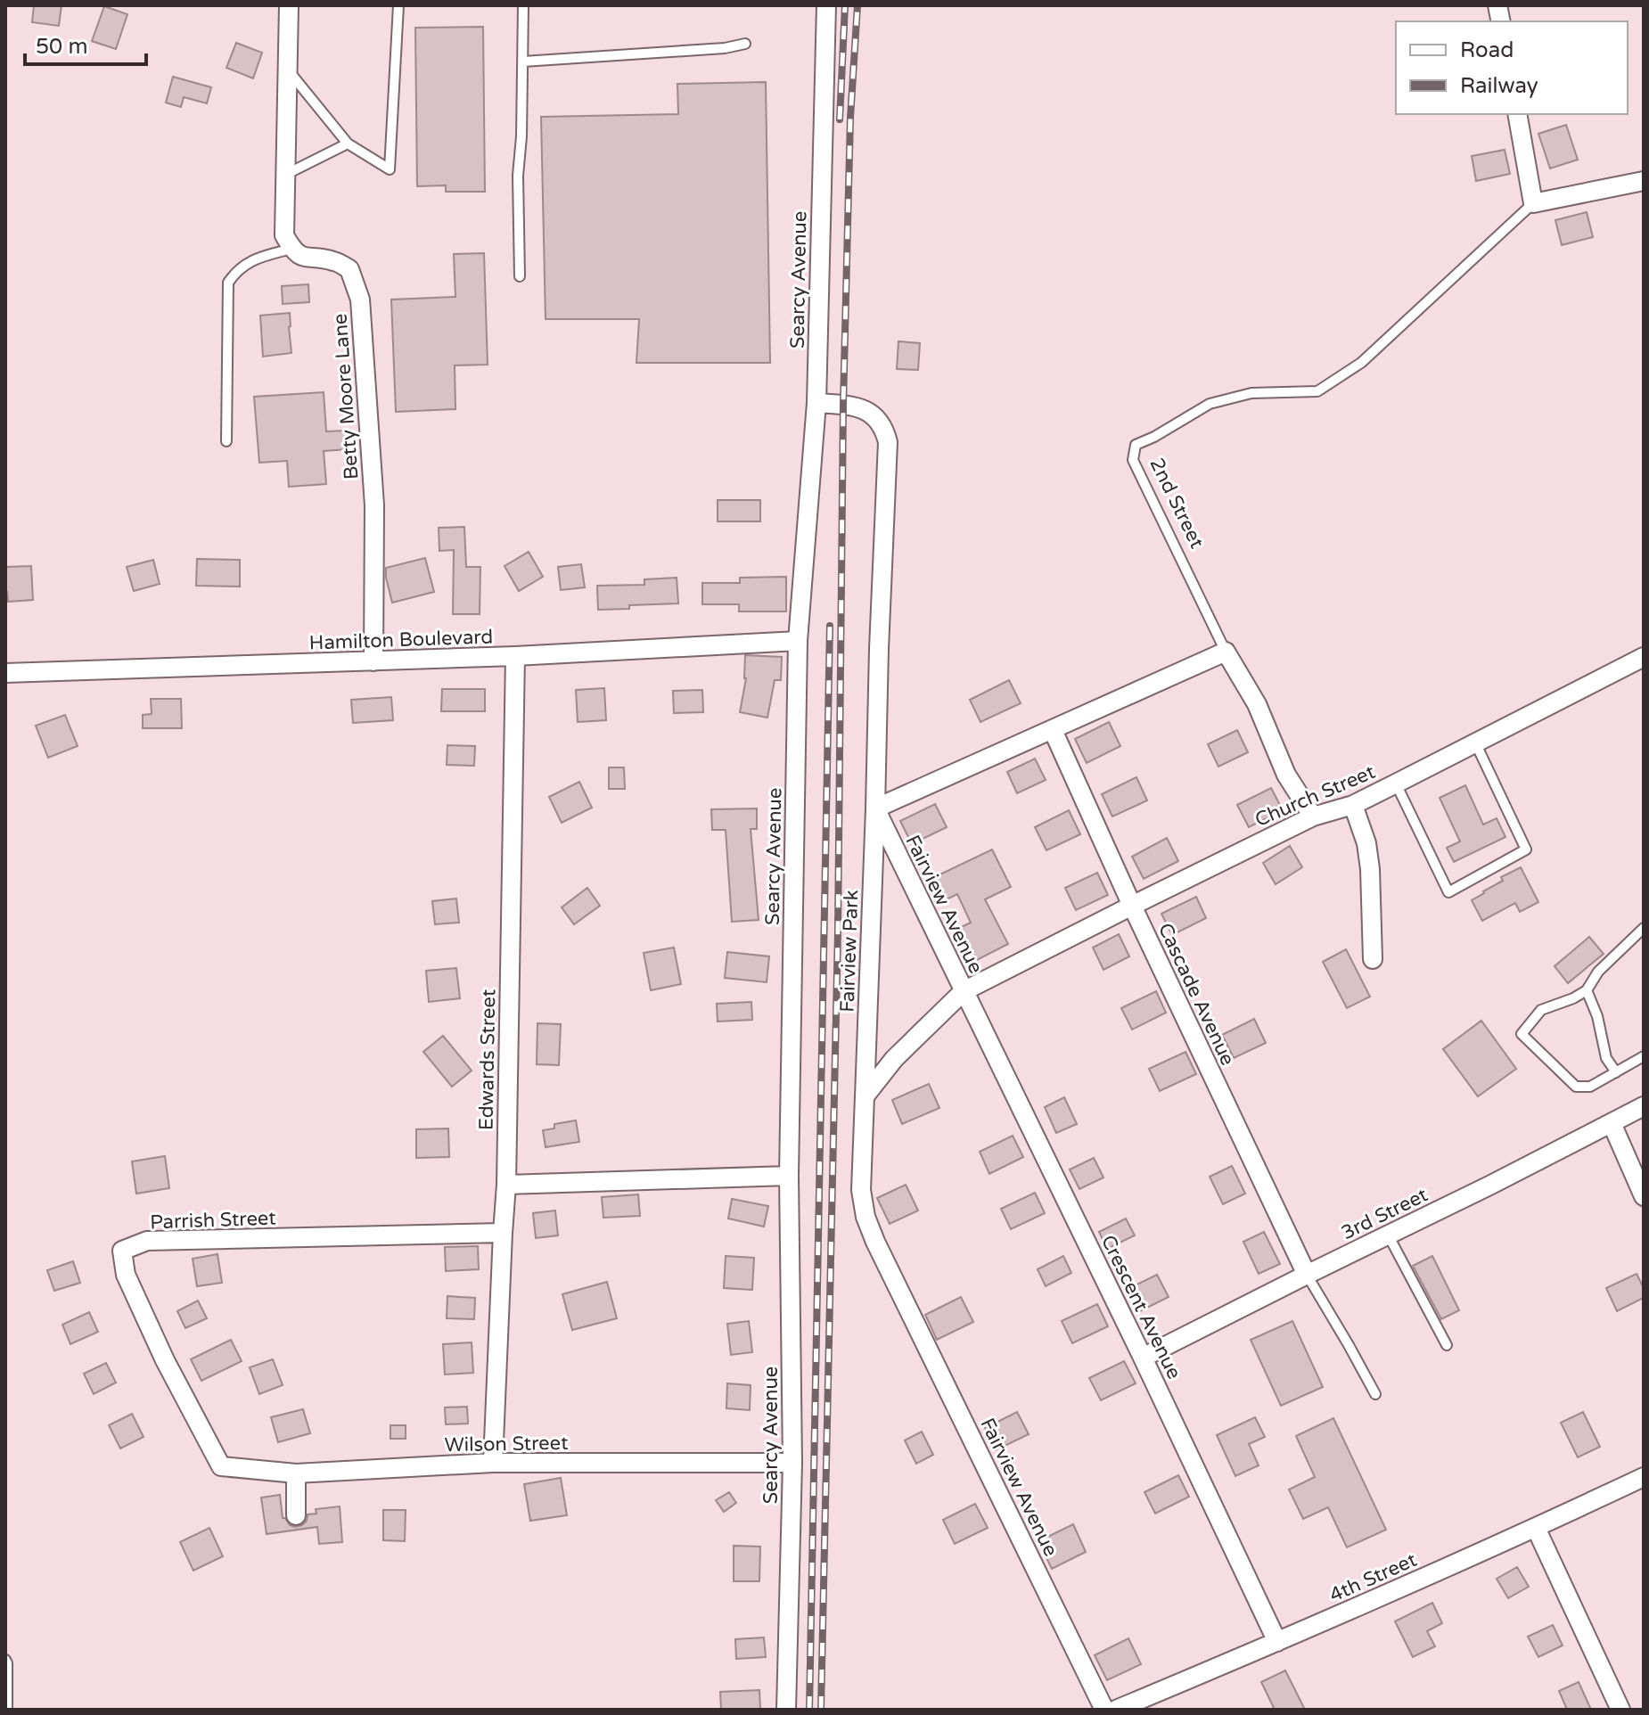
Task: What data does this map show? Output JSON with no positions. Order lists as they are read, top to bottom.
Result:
{
  "streets": {
    "street": [
      "Searcy Avenue",
      "Betty Moore Lane",
      "Hamilton Boulevard",
      "Church Street",
      "Fairview Avenue",
      "Fairview Park",
      "Cascade Avenue",
      "Edwards Street",
      "3rd Street",
      "Parrish Street",
      "Crescent Avenue",
      "Wilson Street",
      "4th Street"
    ],
    "lane": ["2nd Street"]
  },
  "crossings": [
    ["Searcy Avenue", "Hamilton Boulevard"],
    ["Searcy Avenue", "Fairview Avenue"],
    ["Searcy Avenue", "Wilson Street"],
    ["Betty Moore Lane", "Hamilton Boulevard"],
    ["Hamilton Boulevard", "Edwards Street"],
    ["Church Street", "Fairview Avenue"],
    ["Church Street", "Cascade Avenue"],
    ["Church Street", "Crescent Avenue"],
    ["Fairview Avenue", "Fairview Park"],
    ["Fairview Avenue", "Crescent Avenue"],
    ["Cascade Avenue", "3rd Street"],
    ["Edwards Street", "Parrish Street"],
    ["Edwards Street", "Wilson Street"],
    ["3rd Street", "Crescent Avenue"],
    ["Parrish Street", "Wilson Street"],
    ["Crescent Avenue", "4th Street"]
  ],
  "legend": ["Road", "Railway"],
  "scale_bar": "50 m"
}
